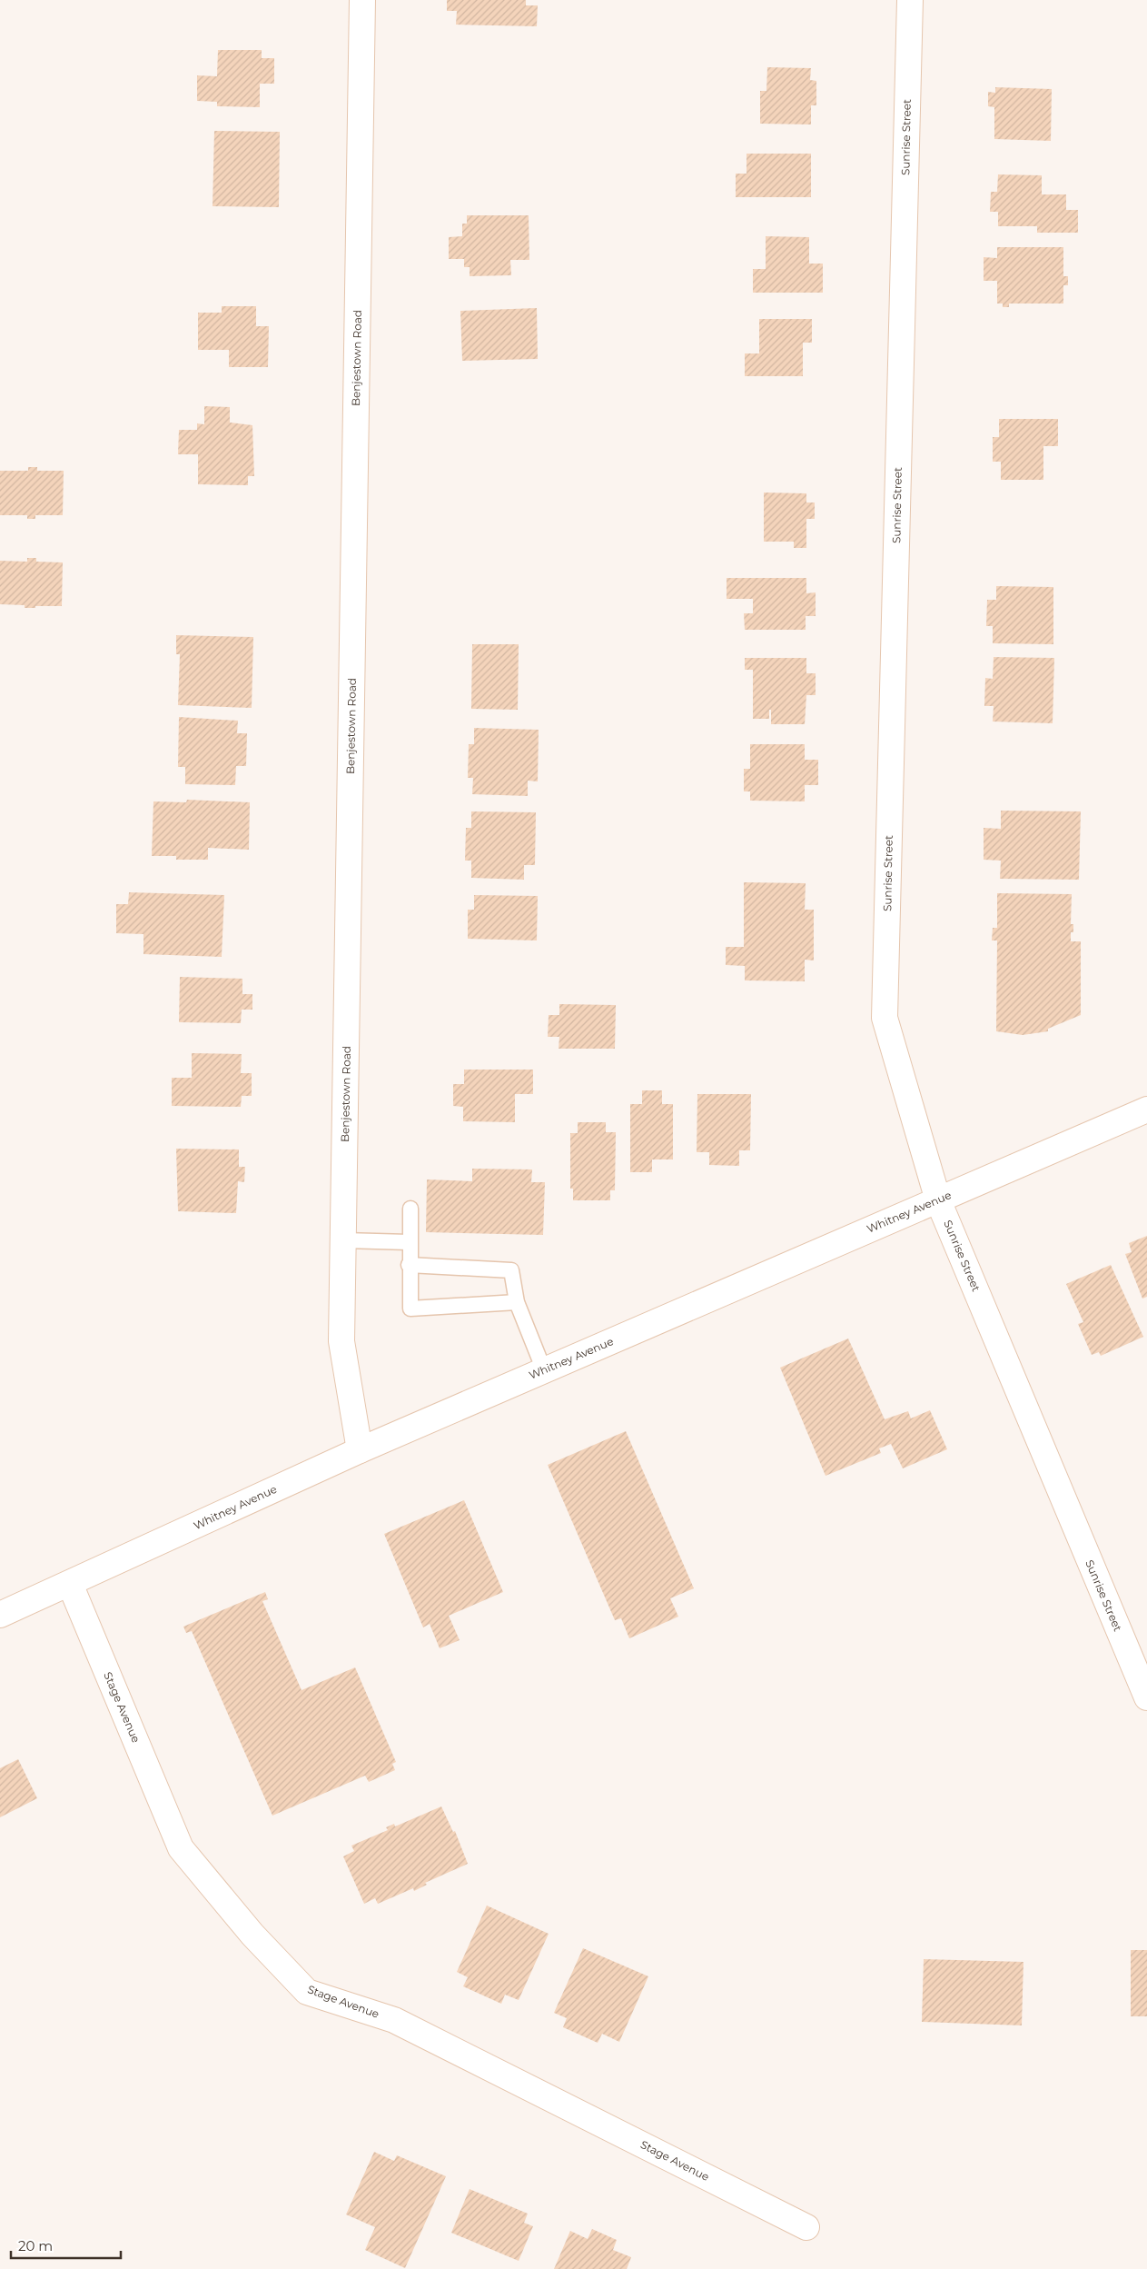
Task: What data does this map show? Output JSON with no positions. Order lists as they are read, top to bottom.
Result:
{
  "streets": {
    "street": [
      "Sunrise Street",
      "Benjestown Road",
      "Whitney Avenue",
      "Stage Avenue"
    ]
  },
  "crossings": [
    ["Sunrise Street", "Whitney Avenue"],
    ["Benjestown Road", "Whitney Avenue"],
    ["Whitney Avenue", "Stage Avenue"]
  ],
  "scale_bar": "20 m"
}
